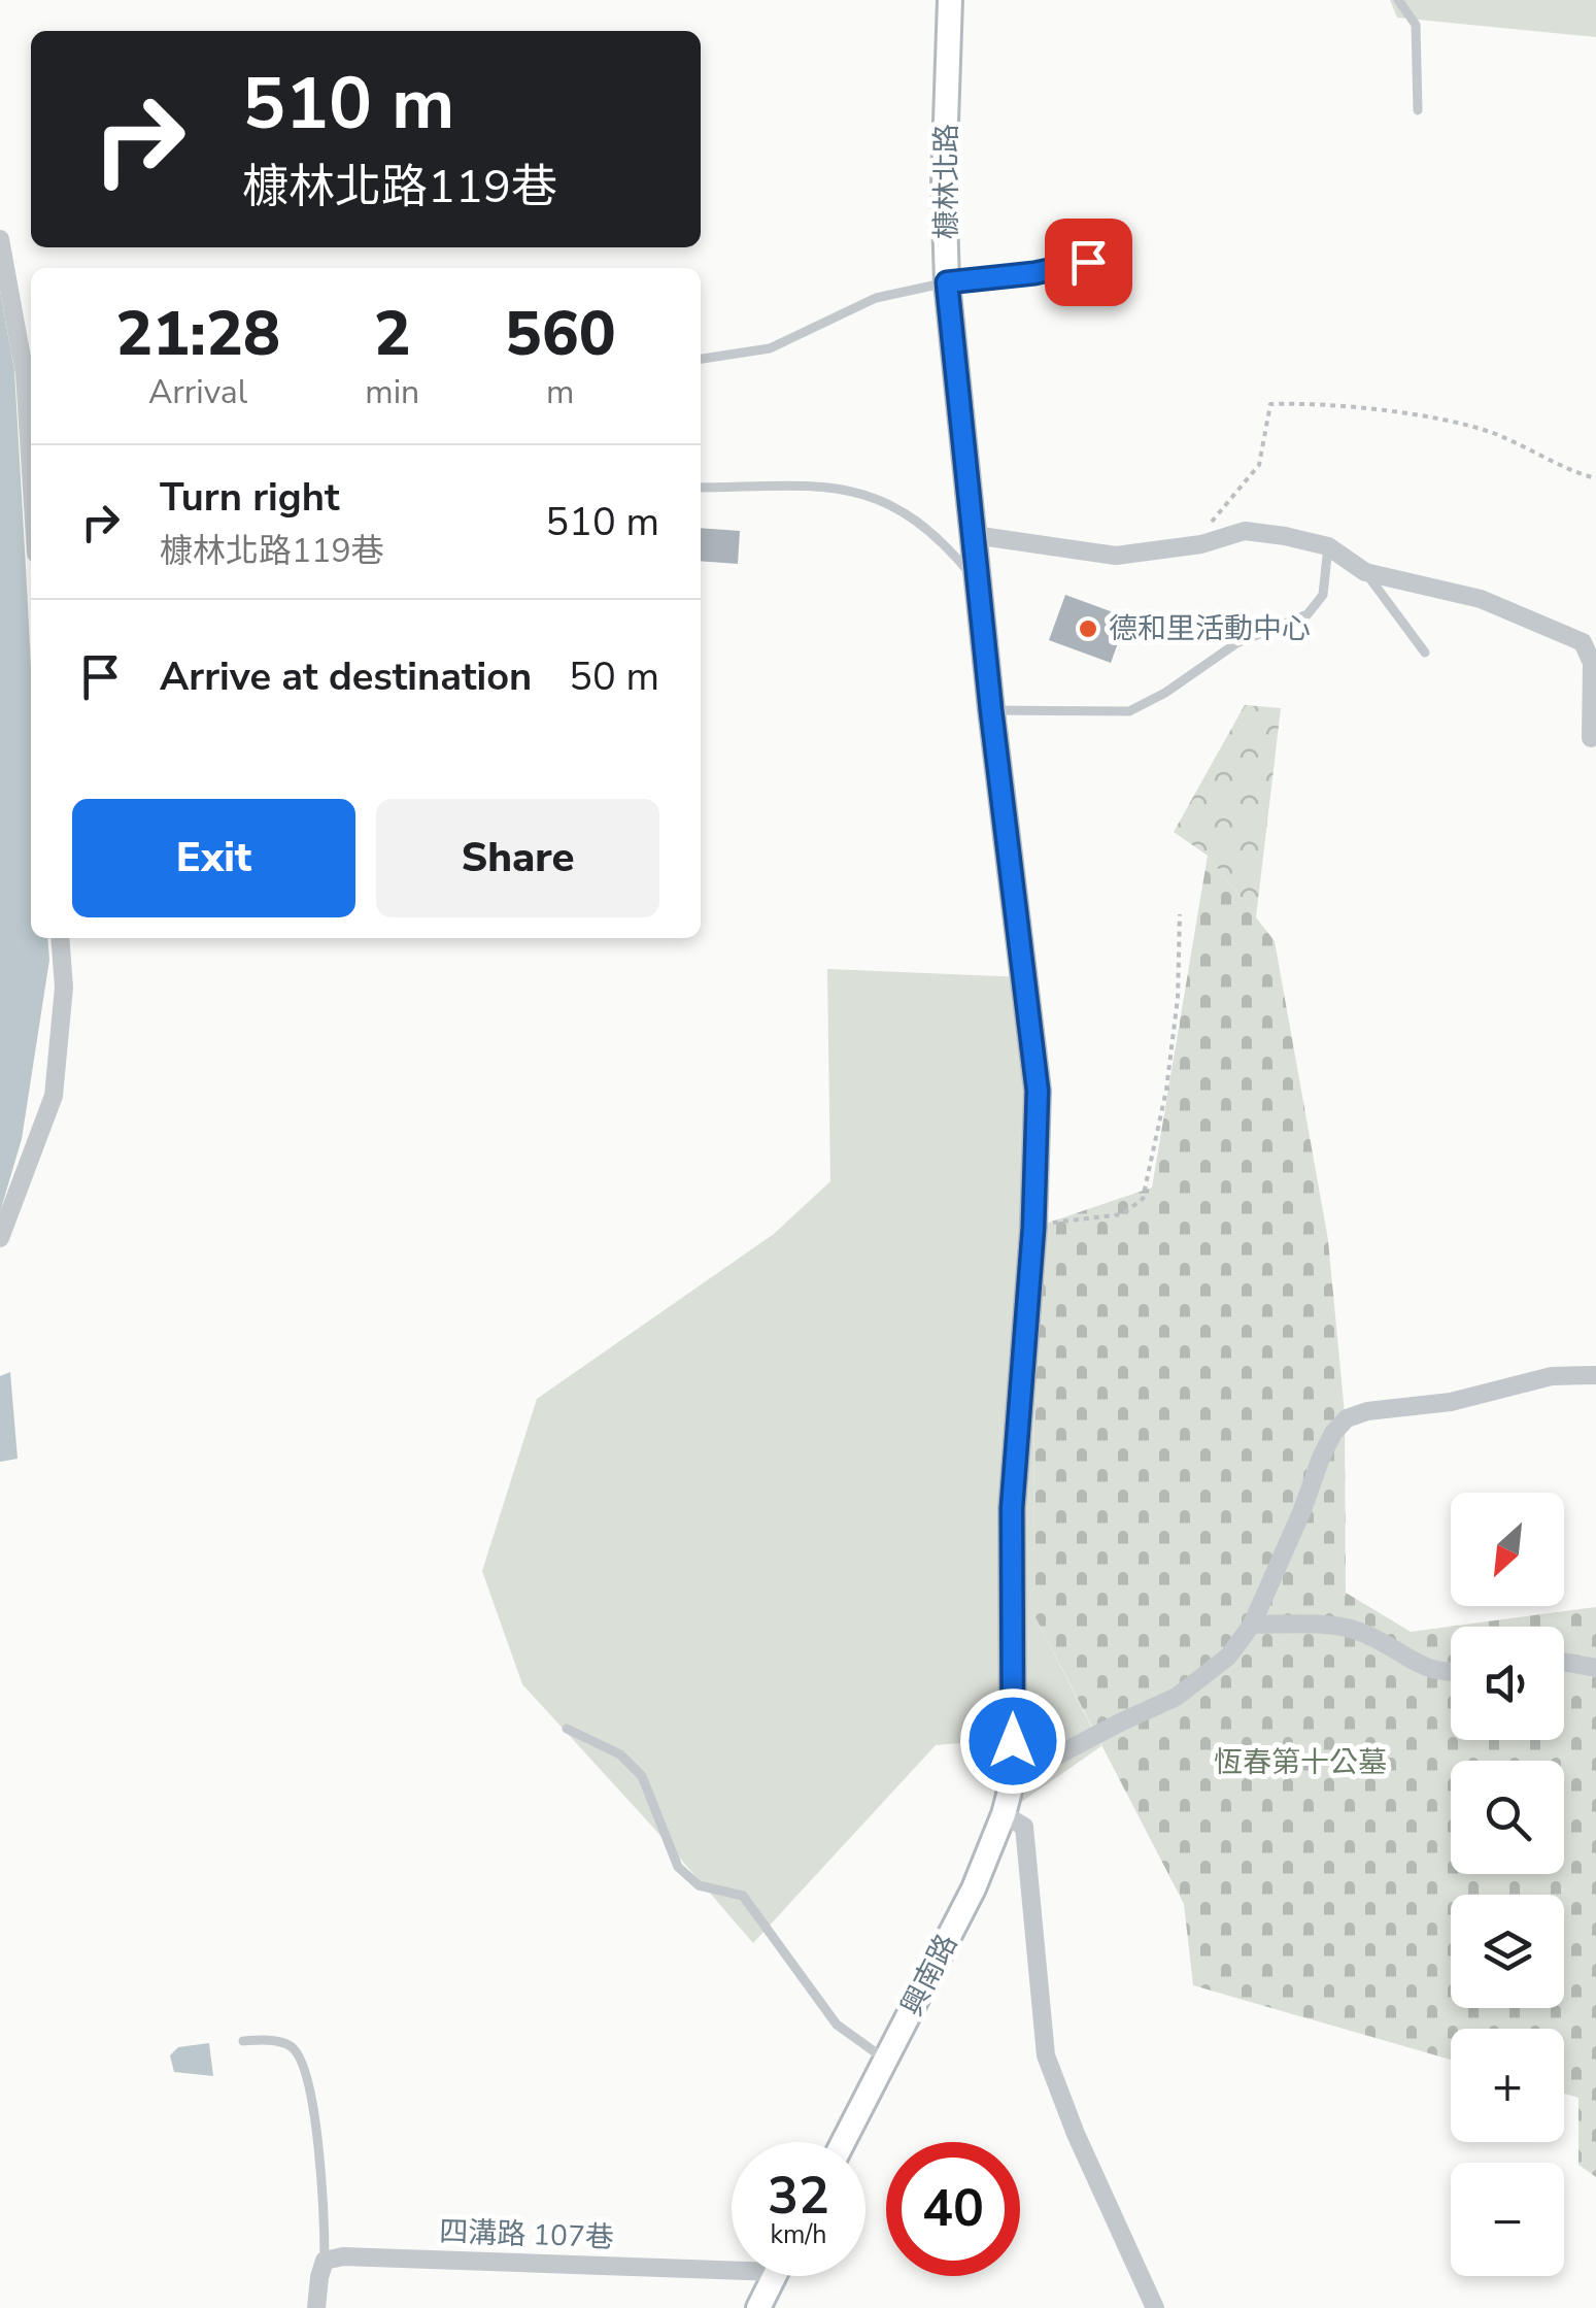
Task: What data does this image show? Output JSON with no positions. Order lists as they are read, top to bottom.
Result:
{
  "streets": {
    "street": ["槺林北路", "興南路", "四溝路 107巷"]
  },
  "crossings": [
    ["槺林北路", "興南路"]
  ],
  "parks": ["恆春第十公墓"],
  "places": ["德和里活動中心"],
  "north": "bottom left",
  "page": {
    "turn": ["510 m", "槺林北路119巷"],
    "eta": [
      "21:28",
      "Arrival",
      "2",
      "min",
      "560",
      "m"
    ],
    "list": [
      {
        "name": "Turn right",
        "note": "槺林北路119巷",
        "value": "510 m"
      },
      {
        "name": "Arrive at destination",
        "value": "50 m"
      }
    ],
    "buttons": ["Exit", "Share"],
    "map_buttons": ["+", "−"],
    "speed": "32 km/h",
    "limit": "40"
  }
}
